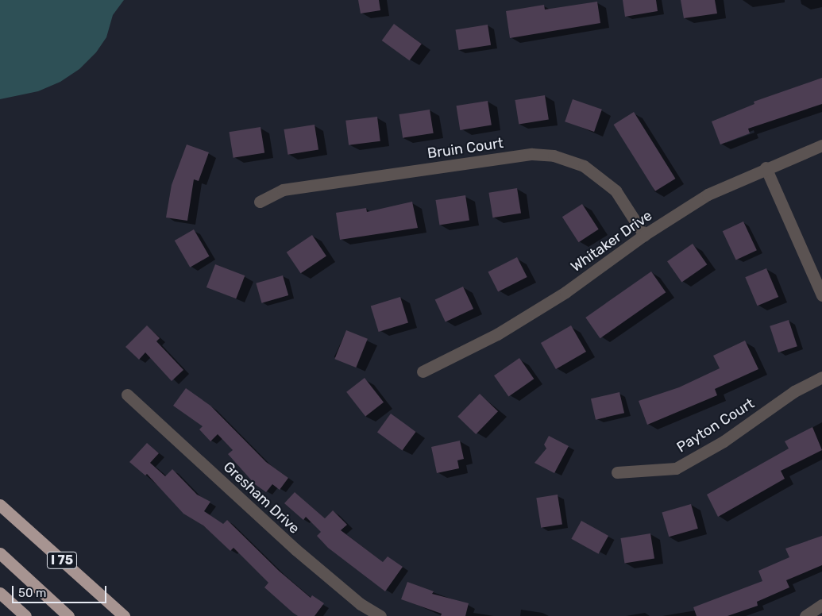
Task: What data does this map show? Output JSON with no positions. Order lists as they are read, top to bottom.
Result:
{
  "streets": {
    "highway": ["I 75"],
    "street": [
      "Bruin Court",
      "Whitaker Drive",
      "Payton Court",
      "Gresham Drive"
    ]
  },
  "crossings": [
    ["Bruin Court", "Whitaker Drive"]
  ],
  "scale_bar": "50 m"
}
